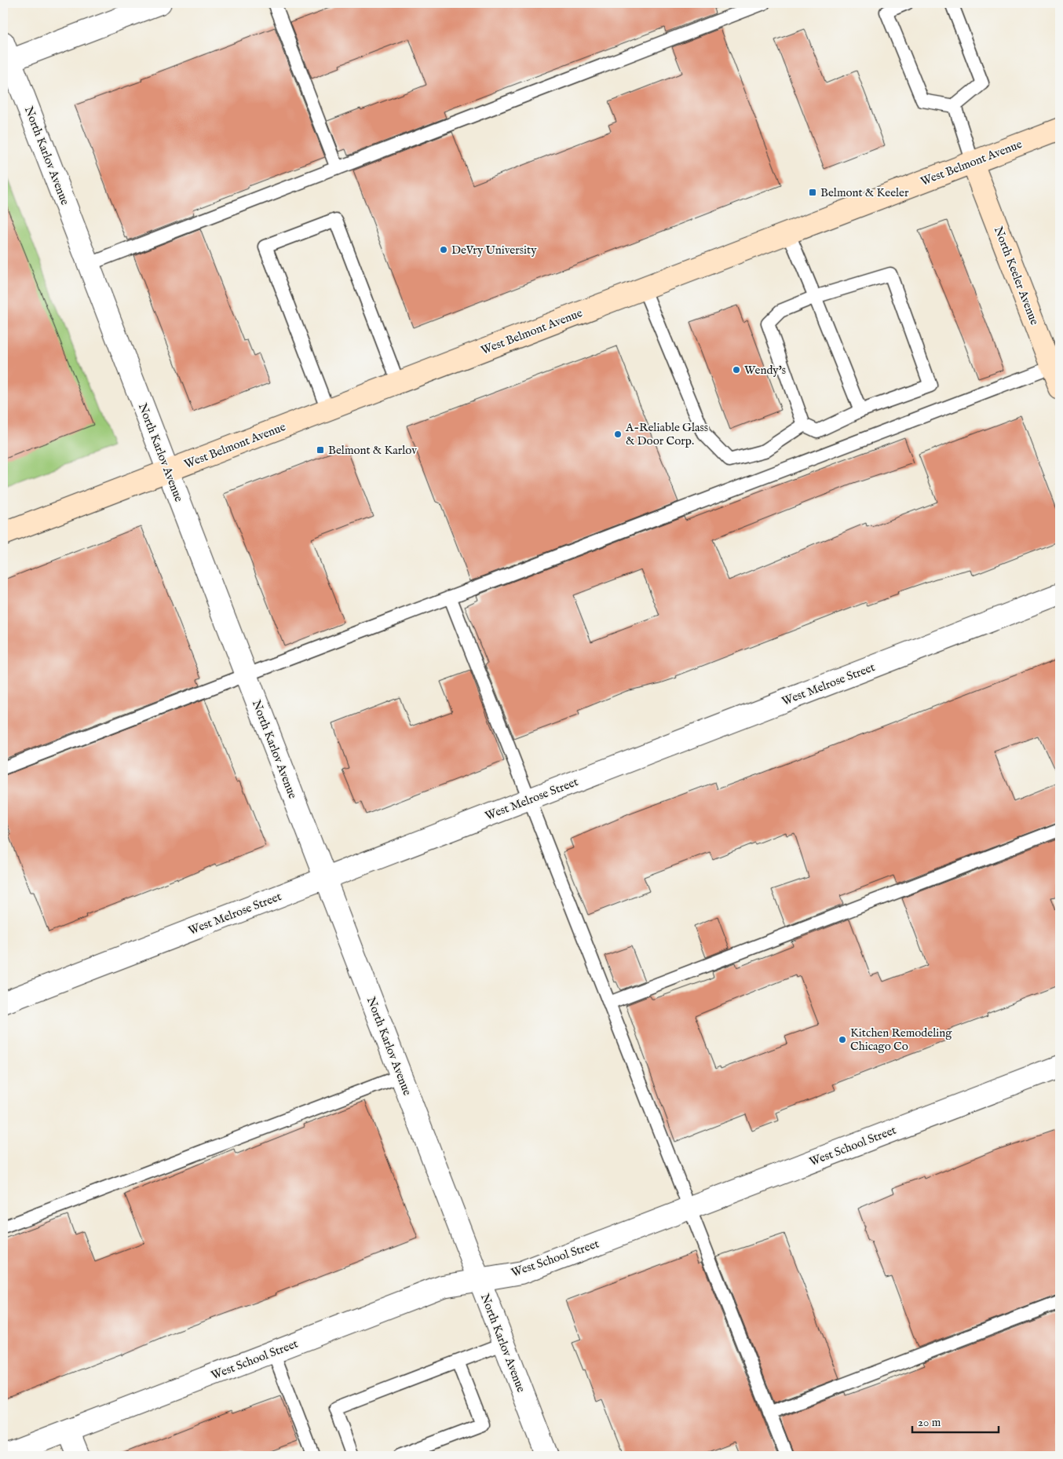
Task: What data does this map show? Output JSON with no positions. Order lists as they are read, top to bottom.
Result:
{
  "streets": {
    "main road": ["West Belmont Avenue", "North Keeler Avenue"],
    "street": ["North Karlov Avenue", "West Melrose Street", "West School Street"]
  },
  "crossings": [
    ["North Karlov Avenue", "West Belmont Avenue"],
    ["North Karlov Avenue", "West Melrose Street"],
    ["North Karlov Avenue", "West School Street"],
    ["West Belmont Avenue", "North Keeler Avenue"]
  ],
  "places": {
    "transit": ["Belmont & Keeler", "Belmont & Karlov"],
    "other": [
      "DeVry University",
      "Wendy's",
      "A-Reliable Glass & Door Corp.",
      "Kitchen Remodeling Chicago Co"
    ]
  },
  "scale_bar": "20 m"
}
